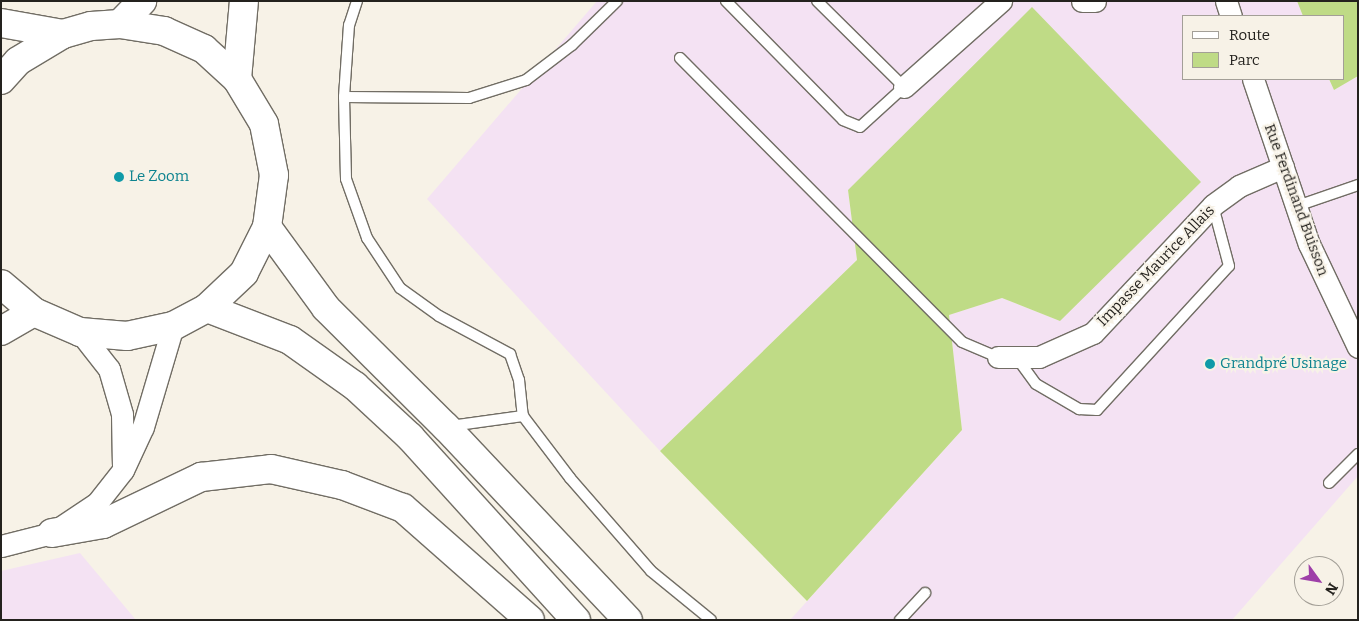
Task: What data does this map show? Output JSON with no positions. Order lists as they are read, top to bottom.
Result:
{
  "streets": {
    "street": ["Rue Ferdinand Buisson", "Impasse Maurice Allais"]
  },
  "crossings": [
    ["Rue Ferdinand Buisson", "Impasse Maurice Allais"]
  ],
  "places": ["Le Zoom", "Grandpré Usinage"],
  "legend": ["Route", "Parc"],
  "north": "bottom right"
}
